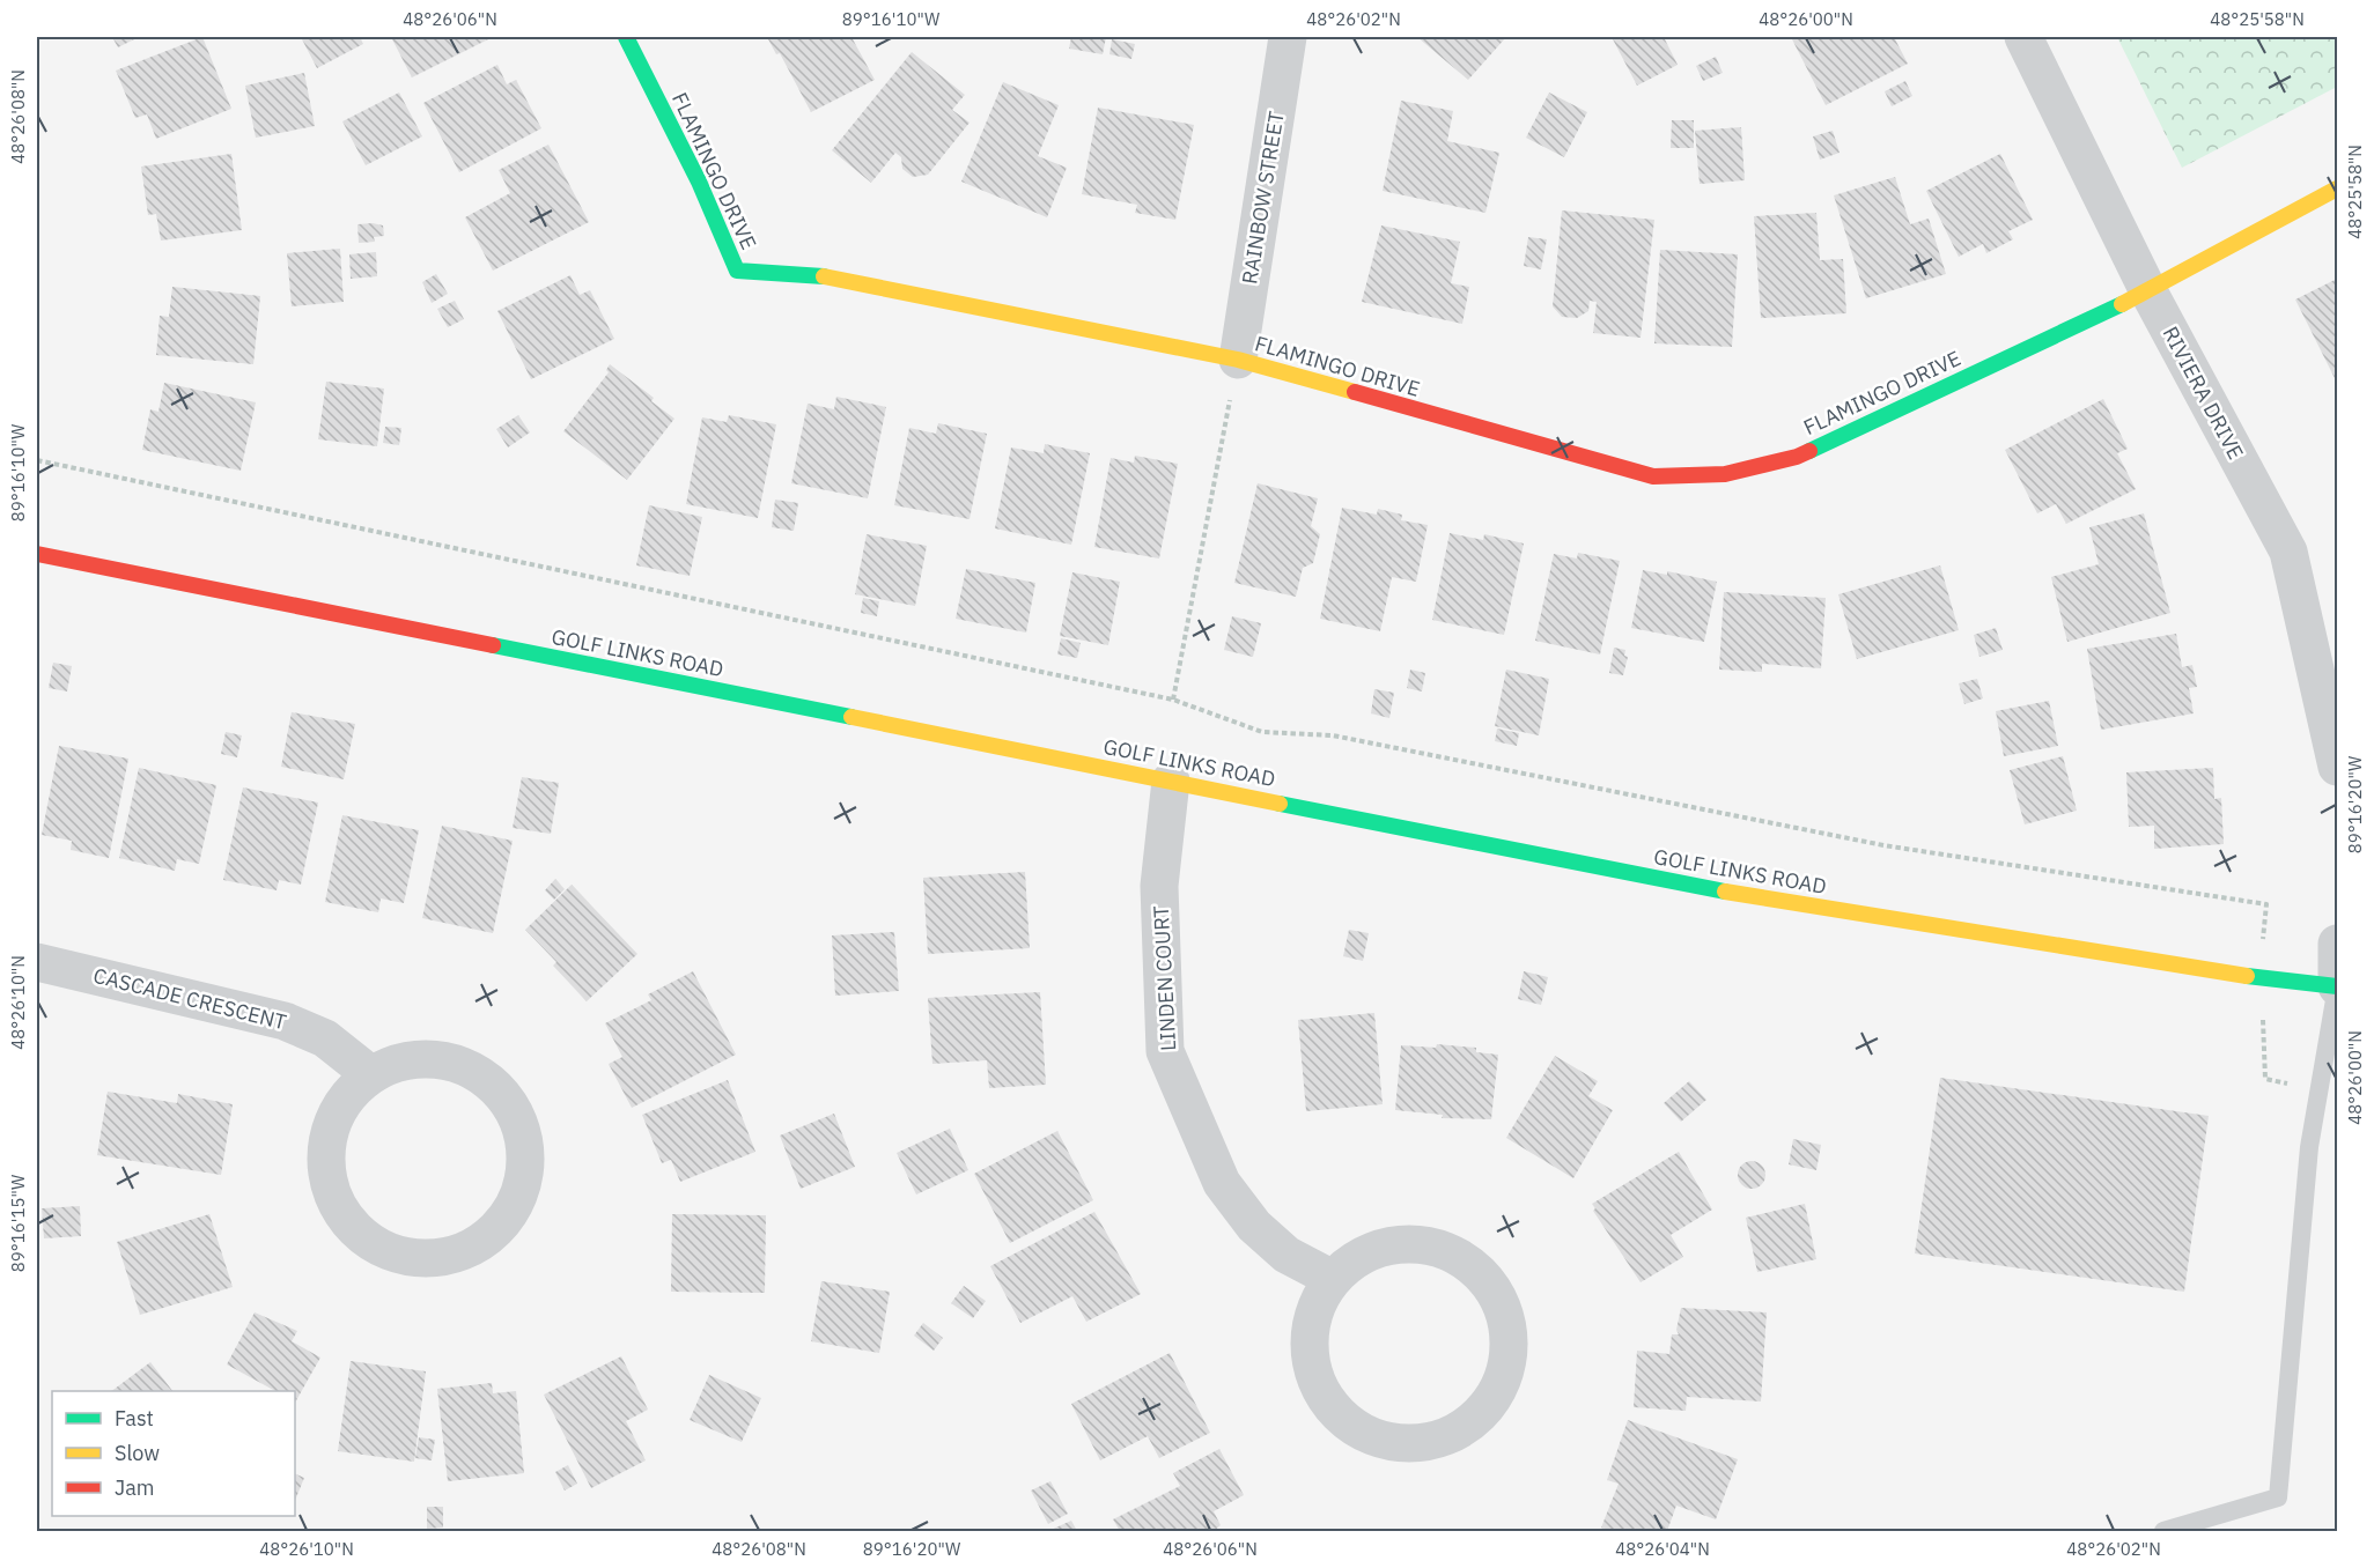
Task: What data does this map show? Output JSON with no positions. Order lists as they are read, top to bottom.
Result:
{
  "streets": {
    "main road": ["FLAMINGO DRIVE", "GOLF LINKS ROAD"],
    "street": [
      "RAINBOW STREET",
      "RIVIERA DRIVE",
      "LINDEN COURT",
      "CASCADE CRESCENT"
    ]
  },
  "crossings": [
    ["FLAMINGO DRIVE", "RAINBOW STREET"],
    ["FLAMINGO DRIVE", "RIVIERA DRIVE"],
    ["GOLF LINKS ROAD", "LINDEN COURT"]
  ],
  "legend": ["Fast", "Slow", "Jam"],
  "coordinates": [
    "48°26'06\"N",
    "89°16'10\"W",
    "48°26'02\"N",
    "48°26'00\"N",
    "48°25'58\"N",
    "48°26'08\"N",
    "89°16'20\"W",
    "48°26'10\"N",
    "89°16'15\"W",
    "48°26'04\"N"
  ]
}
